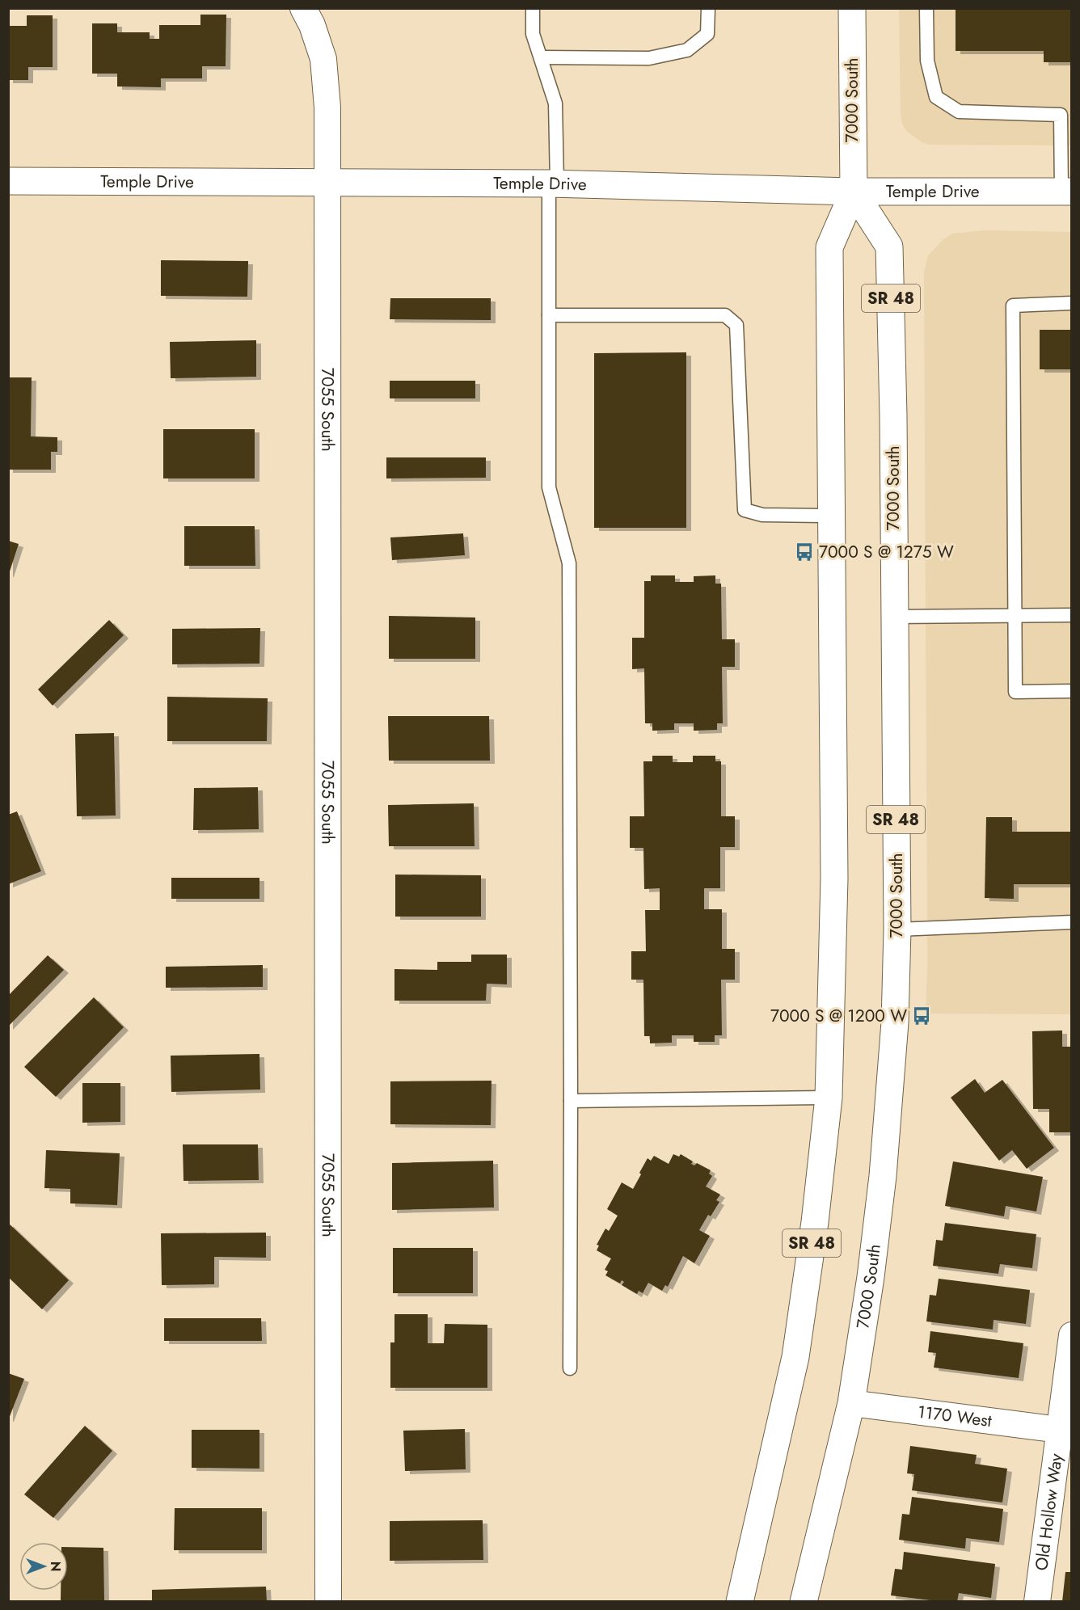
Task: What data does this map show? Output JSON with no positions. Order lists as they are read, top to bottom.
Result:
{
  "streets": {
    "main road": ["7000 South", "Temple Drive", "SR 48"],
    "street": ["7055 South", "1170 West", "Old Hollow Way"]
  },
  "crossings": [
    ["7000 South", "Temple Drive"],
    ["7000 South", "1170 West"],
    ["Temple Drive", "7055 South"],
    ["1170 West", "Old Hollow Way"]
  ],
  "places": {
    "bus stop": ["7000 S @ 1275 W", "7000 S @ 1200 W"]
  },
  "north": "right"
}
